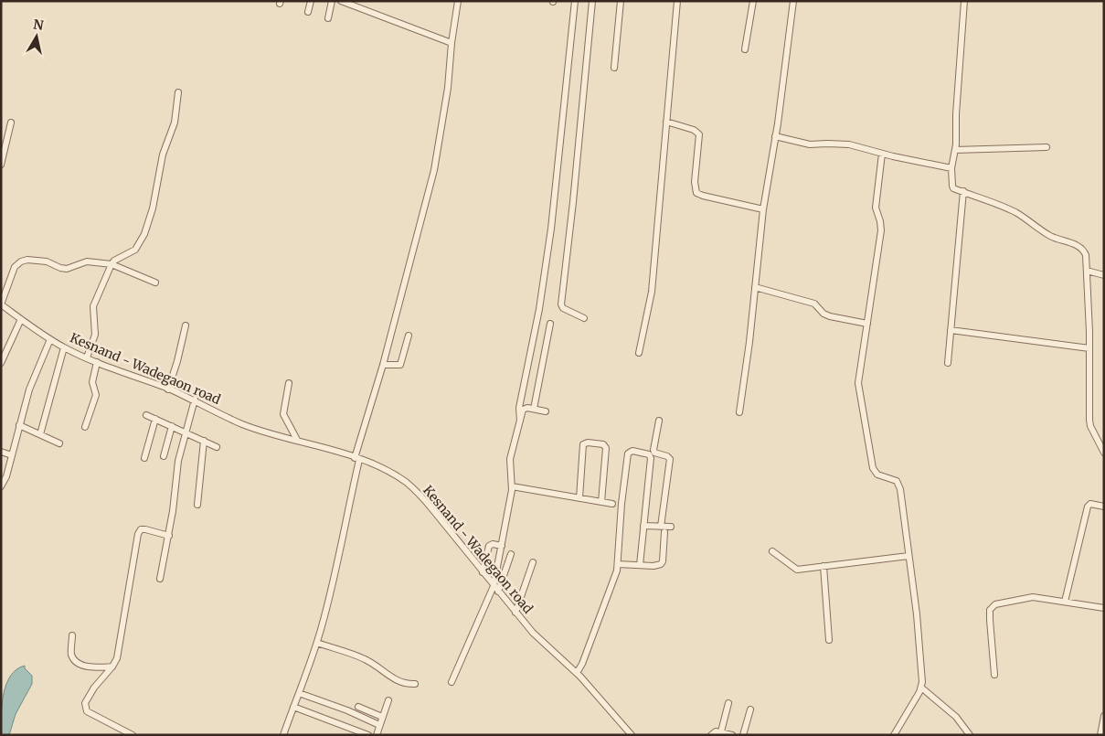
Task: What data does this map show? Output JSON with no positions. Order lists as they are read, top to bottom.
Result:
{
  "streets": {
    "street": ["Kesnand - Wadegaon road"]
  },
  "north": "top"
}
